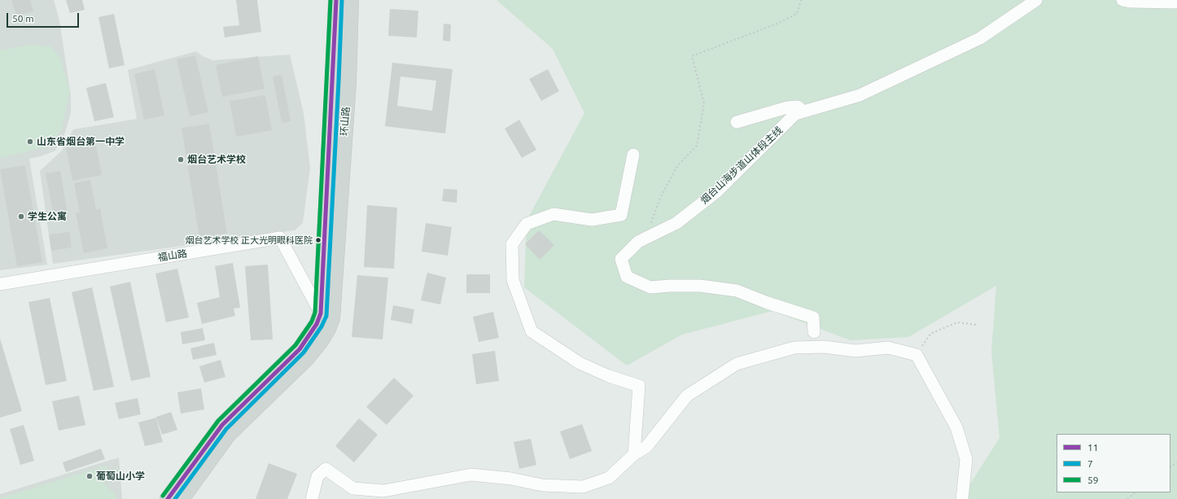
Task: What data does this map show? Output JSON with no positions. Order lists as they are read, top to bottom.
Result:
{
  "streets": {
    "main road": ["环山路"],
    "street": ["烟台山海步道山体段主线", "福山路"]
  },
  "crossings": [
    ["环山路", "福山路"]
  ],
  "places": [
    "山东省烟台第一中学",
    "烟台艺术学校",
    "学生公寓",
    "烟台艺术学校 正大光明眼科医院",
    "葡萄山小学"
  ],
  "lines": ["transit line 11", "transit line 7", "transit line 59"],
  "legend": ["11", "7", "59"],
  "scale_bar": "50 m"
}
